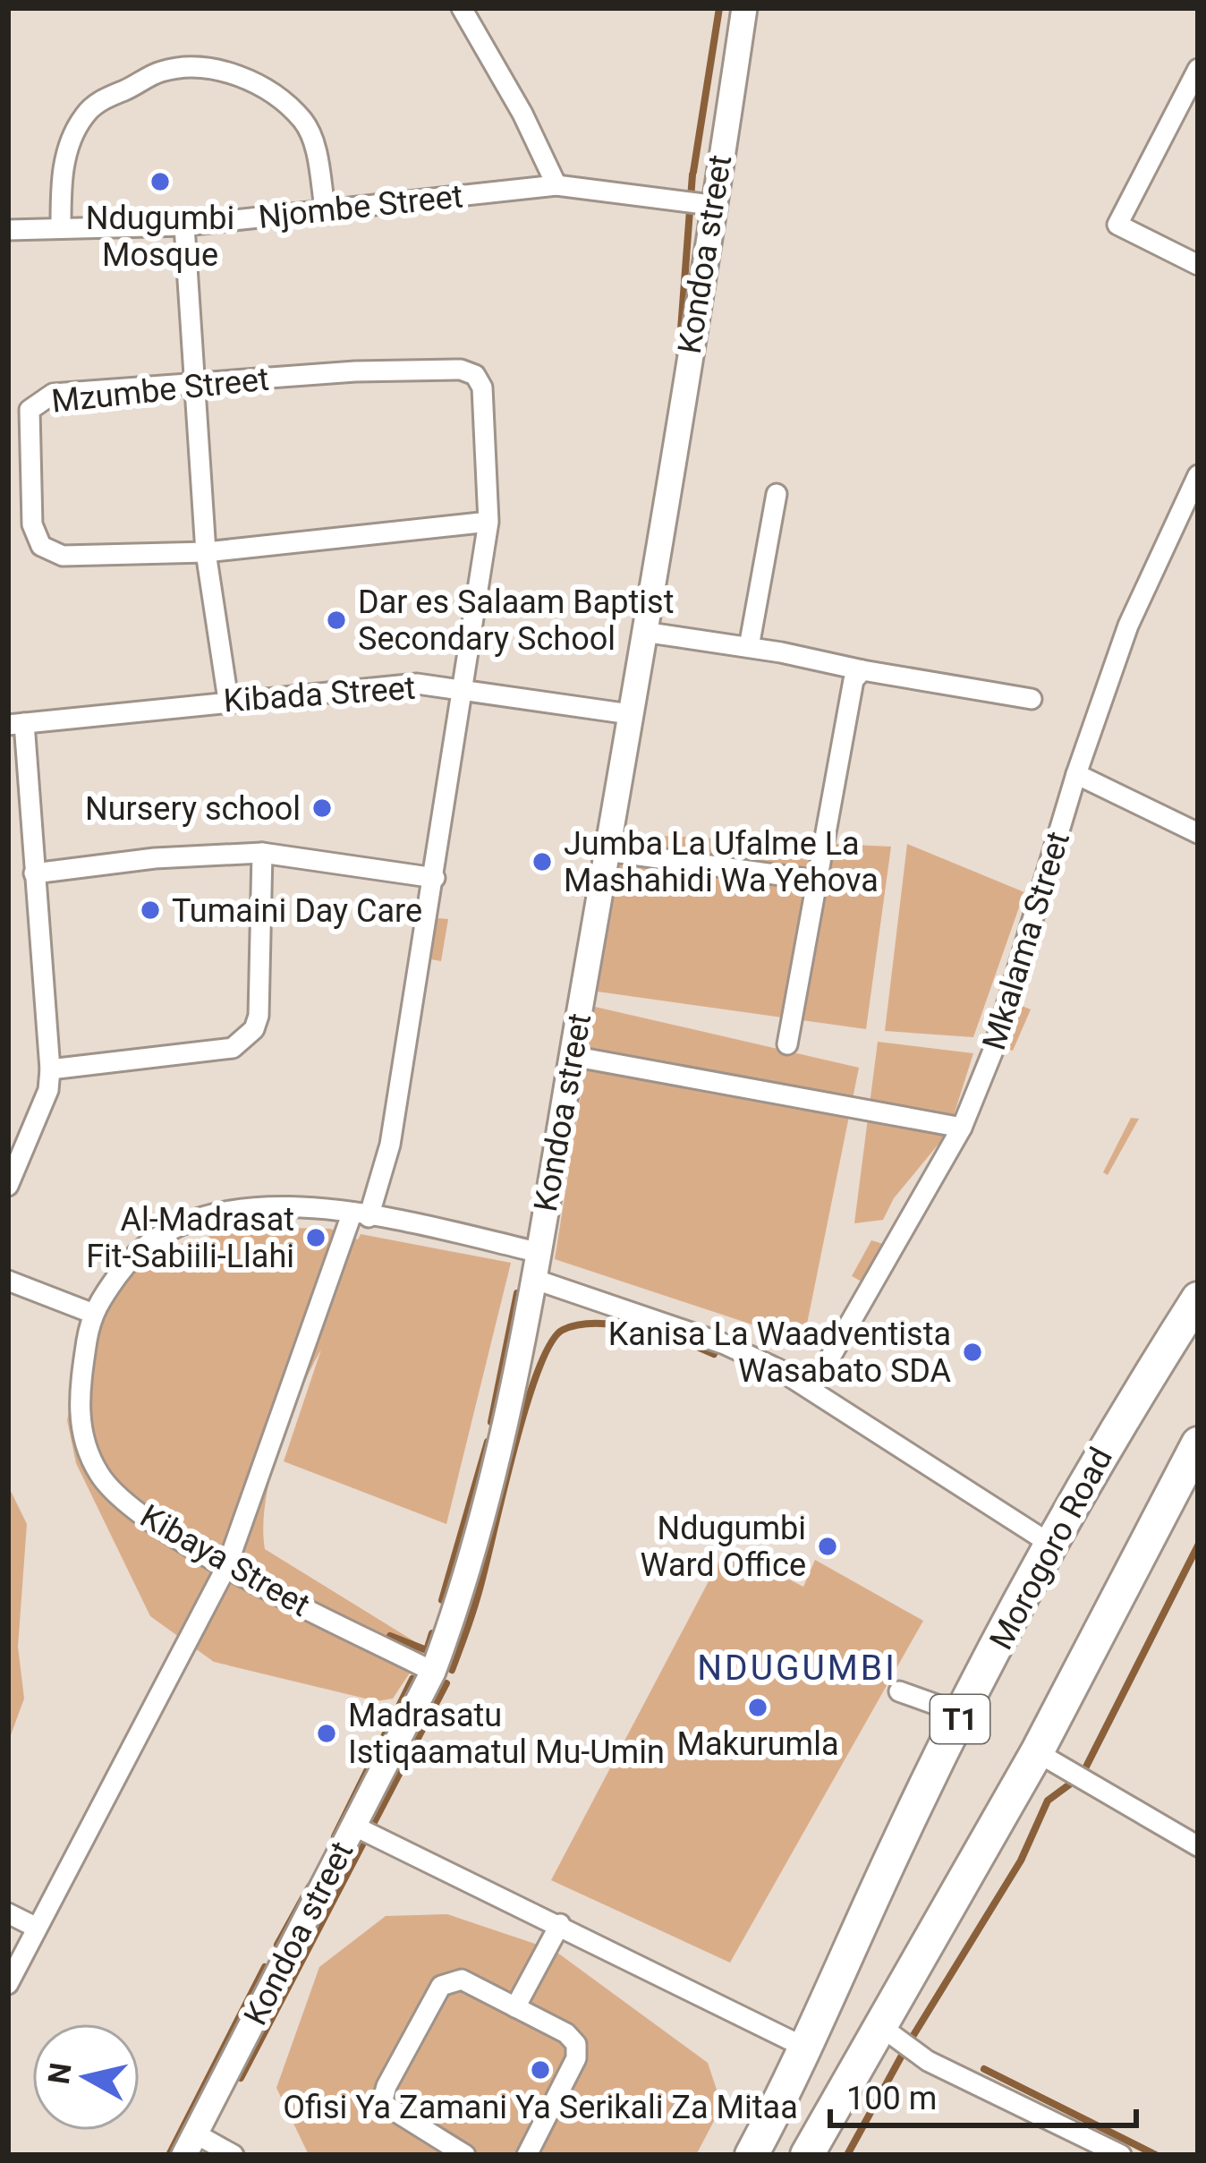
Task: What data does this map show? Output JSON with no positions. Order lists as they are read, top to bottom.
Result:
{
  "streets": {
    "highway": ["Morogoro Road", "T1"],
    "street": [
      "Njombe Street",
      "Kondoa street",
      "Mzumbe Street",
      "Kibada Street",
      "Mkalama Street",
      "Kibaya Street"
    ]
  },
  "crossings": [
    ["Njombe Street", "Kondoa street"],
    ["Kondoa street", "Kibada Street"],
    ["Kondoa street", "Kibaya Street"],
    ["Mzumbe Street", "Kibada Street"],
    ["Mzumbe Street", "Kibaya Street"]
  ],
  "districts": ["NDUGUMBI"],
  "places": [
    "Ndugumbi Mosque",
    "Dar es Salaam Baptist Secondary School",
    "Nursery school",
    "Jumba La Ufalme La Mashahidi Wa Yehova",
    "Tumaini Day Care",
    "Al-Madrasat Fit-Sabiili-Llahi",
    "Kanisa La Waadventista Wasabato SDA",
    "Ndugumbi Ward Office",
    "Makurumla",
    "Madrasatu Istiqaamatul Mu-Umin",
    "Ofisi Ya Zamani Ya Serikali Za Mitaa"
  ],
  "scale_bar": "100 m",
  "north": "left"
}
